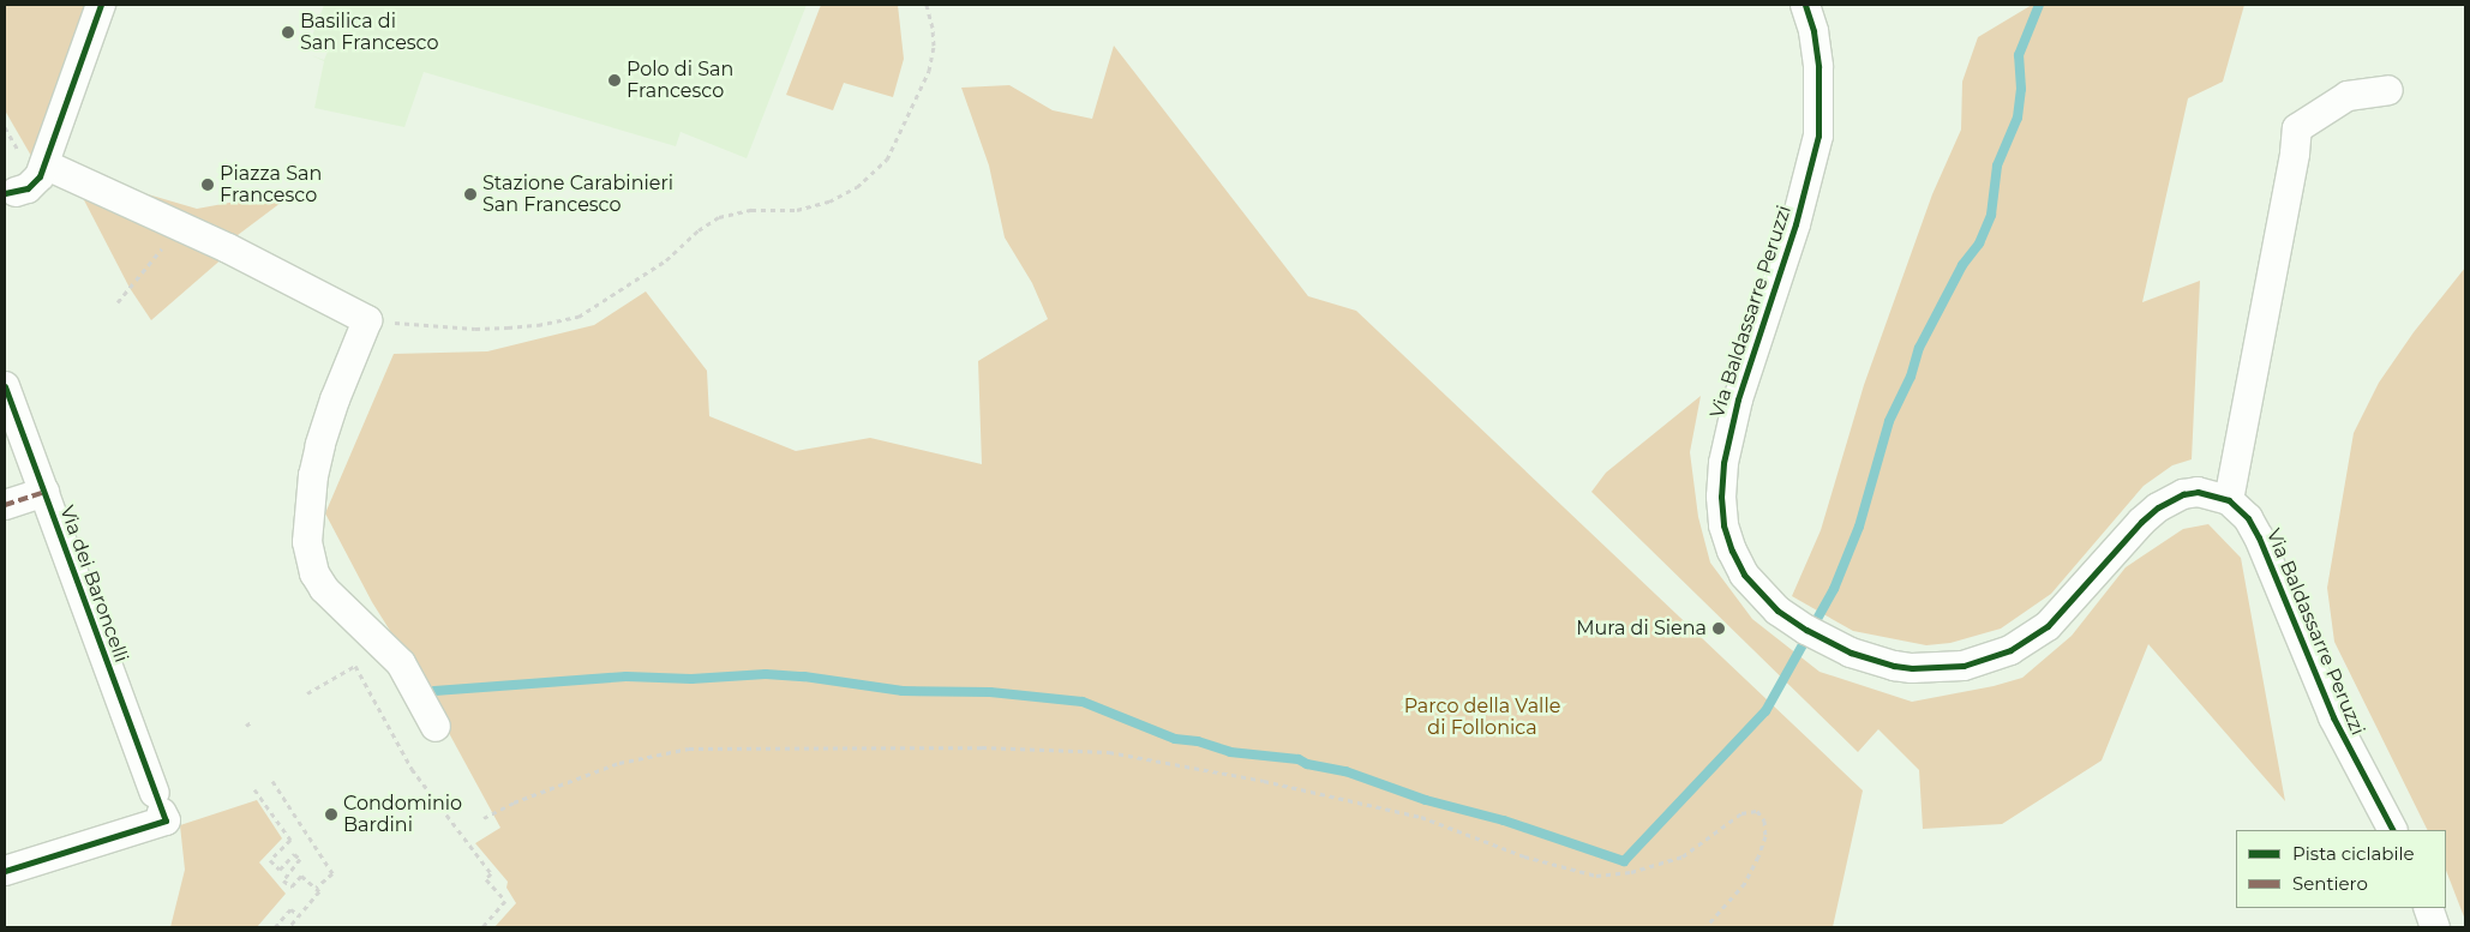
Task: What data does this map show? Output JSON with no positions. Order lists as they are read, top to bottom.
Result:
{
  "streets": {
    "street": ["Via Baldassarre Peruzzi", "Via dei Baroncelli"]
  },
  "parks": ["Parco della Valle di Follonica"],
  "places": [
    "Basilica di San Francesco",
    "Polo di San Francesco",
    "Piazza San Francesco",
    "Stazione Carabinieri San Francesco",
    "Mura di Siena",
    "Condominio Bardini"
  ],
  "legend": ["Pista ciclabile", "Sentiero"]
}
